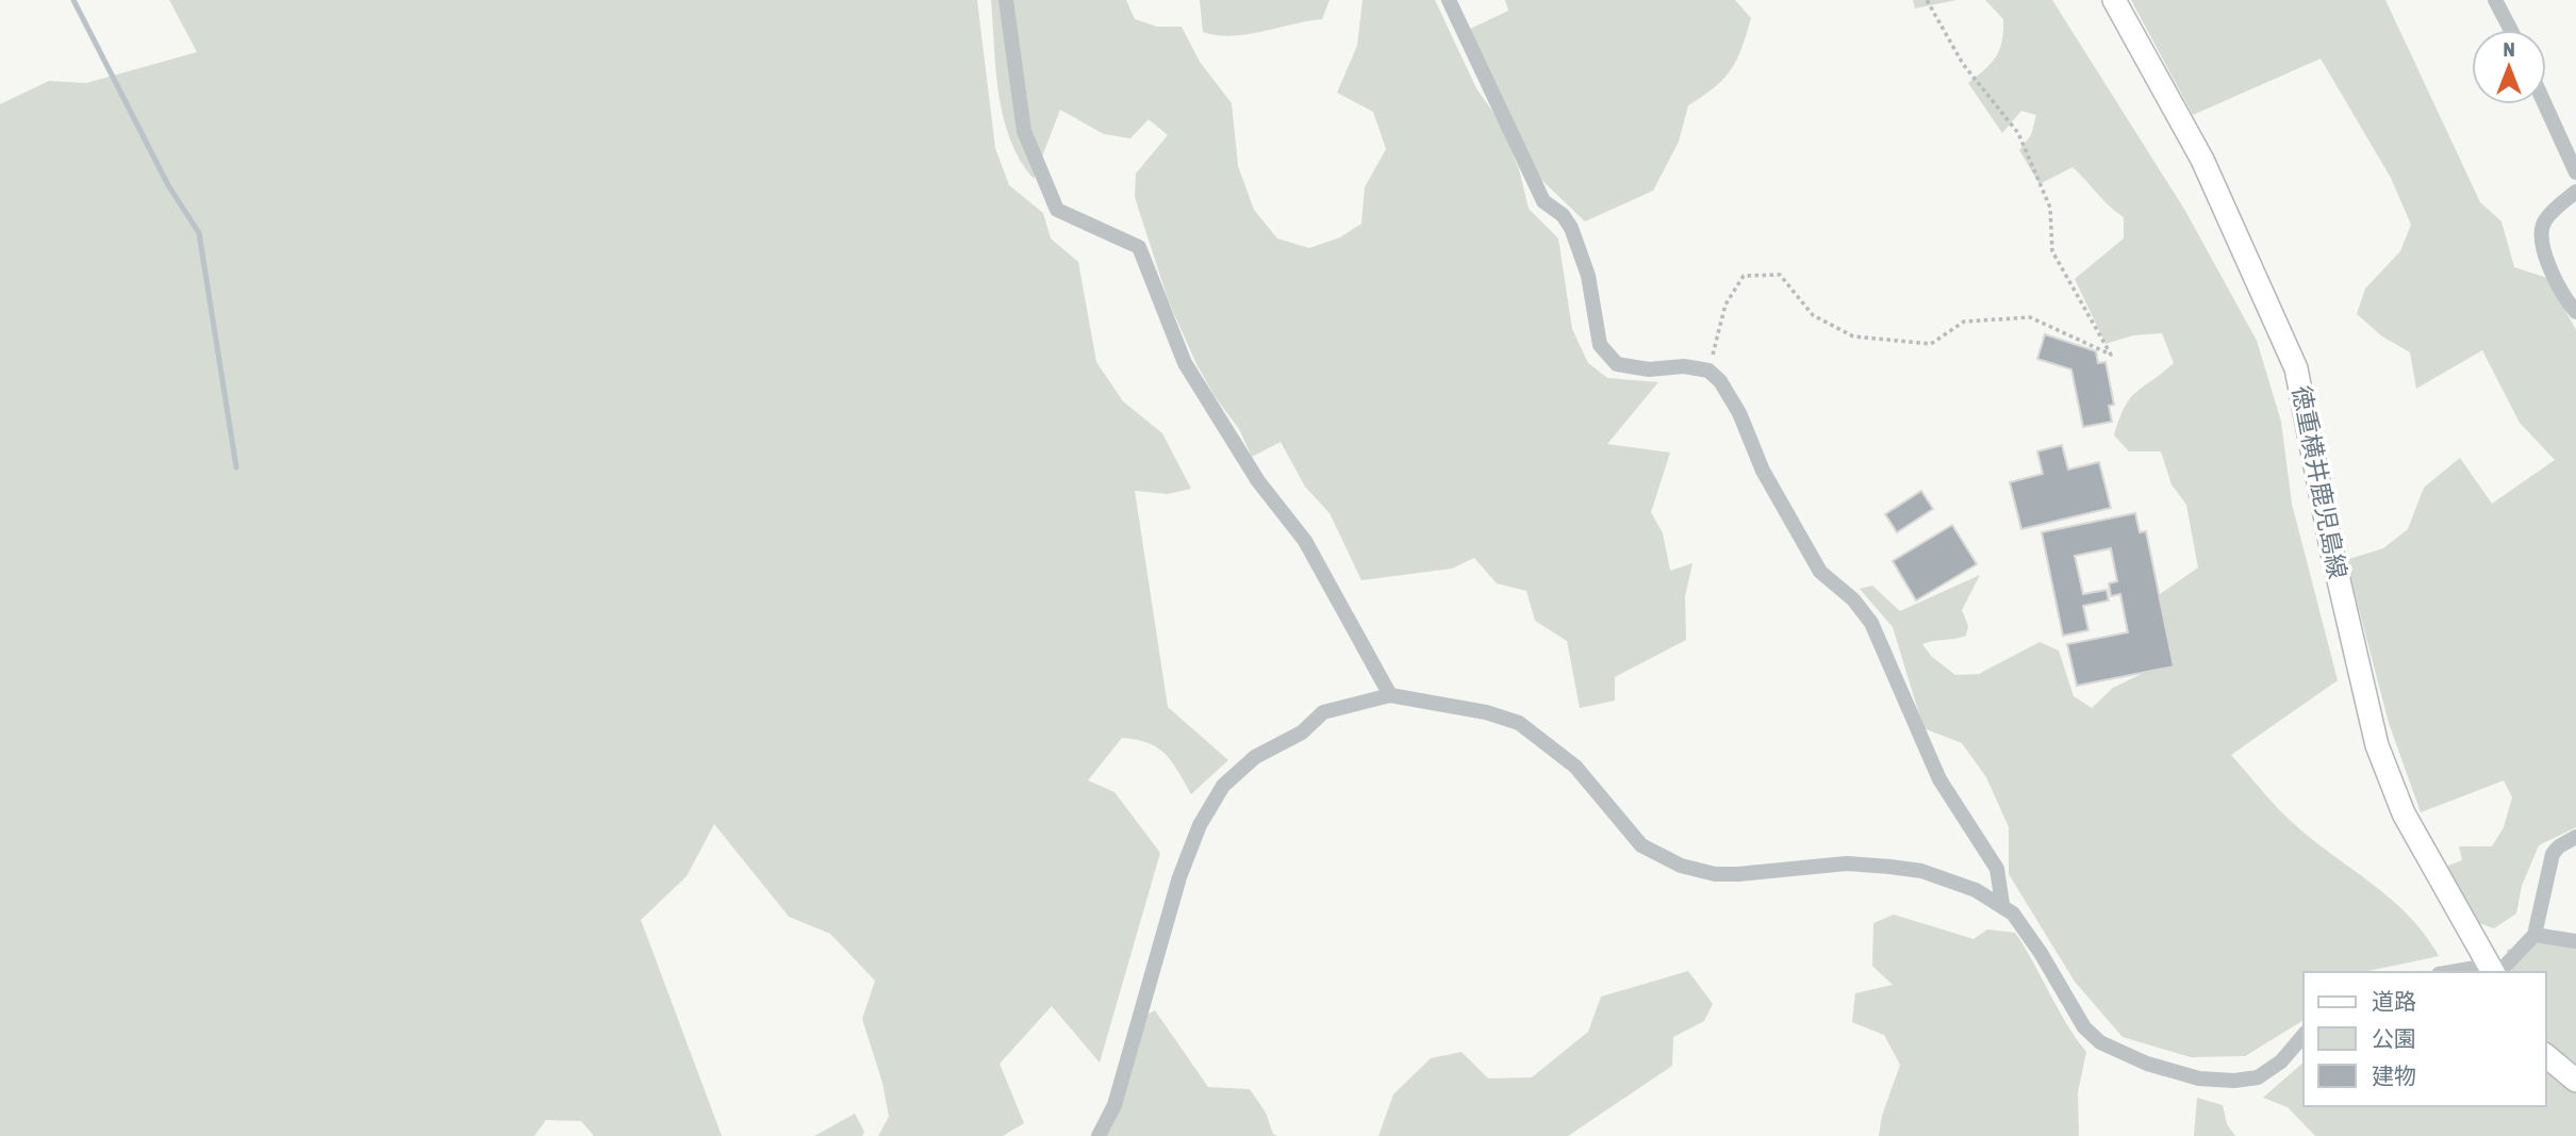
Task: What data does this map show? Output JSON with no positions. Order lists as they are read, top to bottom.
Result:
{
  "streets": {
    "main road": ["徳重横井鹿児島線"]
  },
  "legend": ["道路", "公園", "建物"],
  "north": "top"
}
